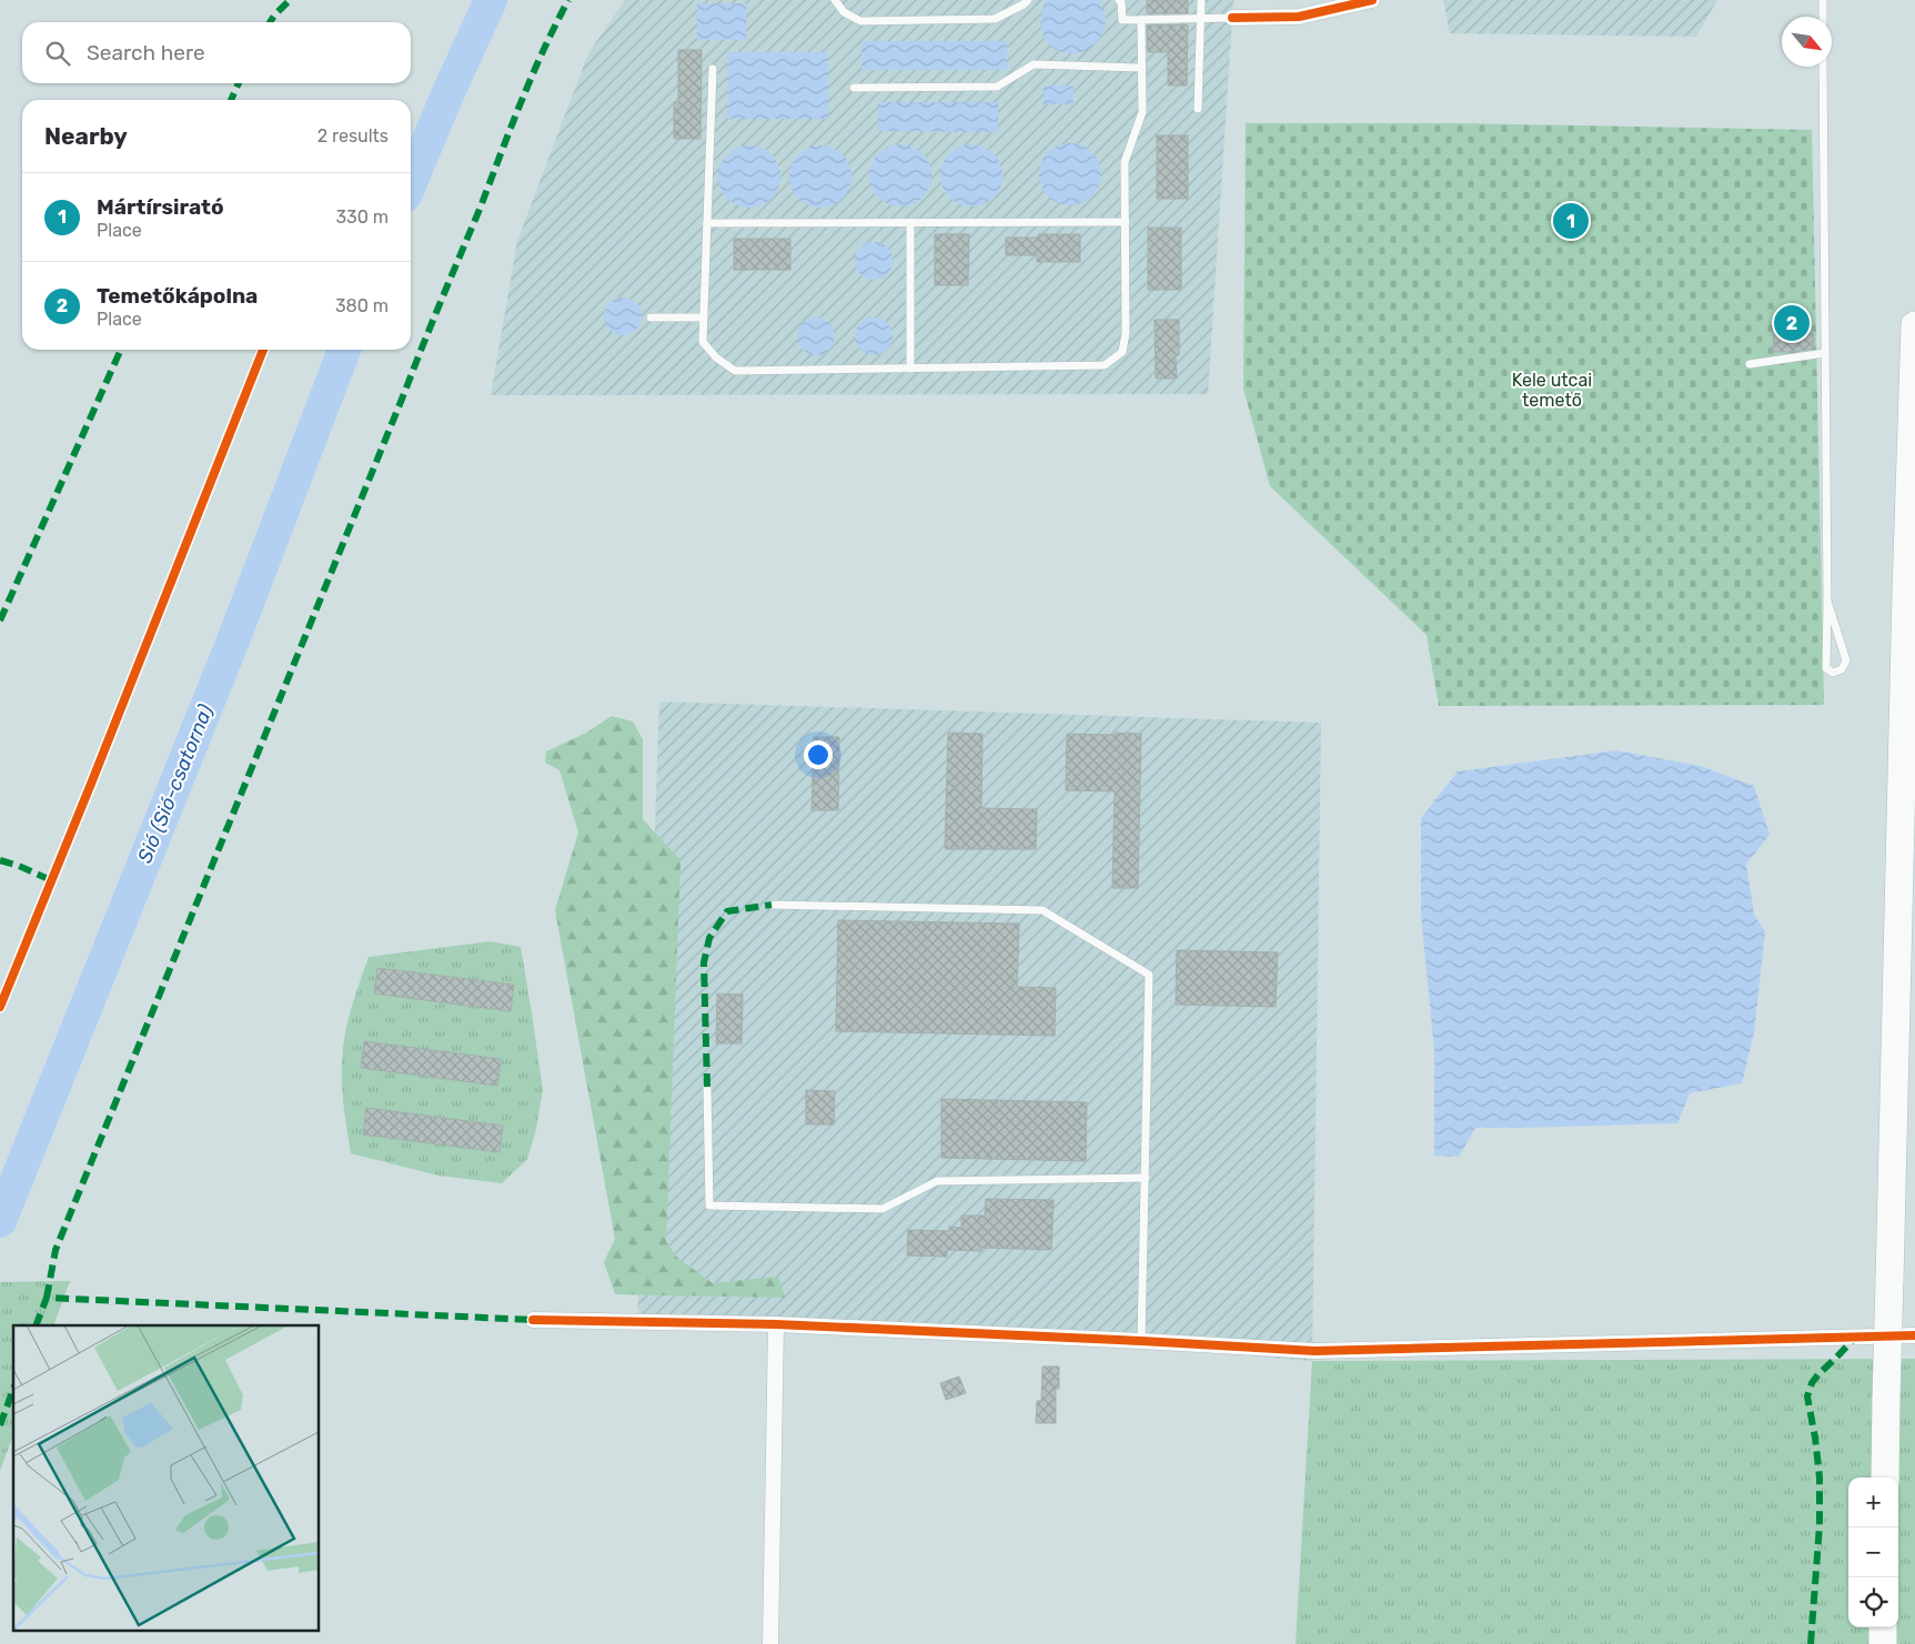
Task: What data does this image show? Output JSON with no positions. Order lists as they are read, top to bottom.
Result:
{
  "water": ["Sió (Sió-csatorna)"],
  "parks": ["Kele utcai temető"],
  "north": "bottom right",
  "page": {
    "search": "Search here",
    "heading": ["Nearby", "2 results"],
    "list": [
      {
        "mark": "1",
        "name": "Mártírsirató",
        "note": "Place",
        "value": "330 m"
      },
      {
        "mark": "2",
        "name": "Temetőkápolna",
        "note": "Place",
        "value": "380 m"
      }
    ],
    "pins": ["1", "2"],
    "map_buttons": ["+", "−"]
  }
}
